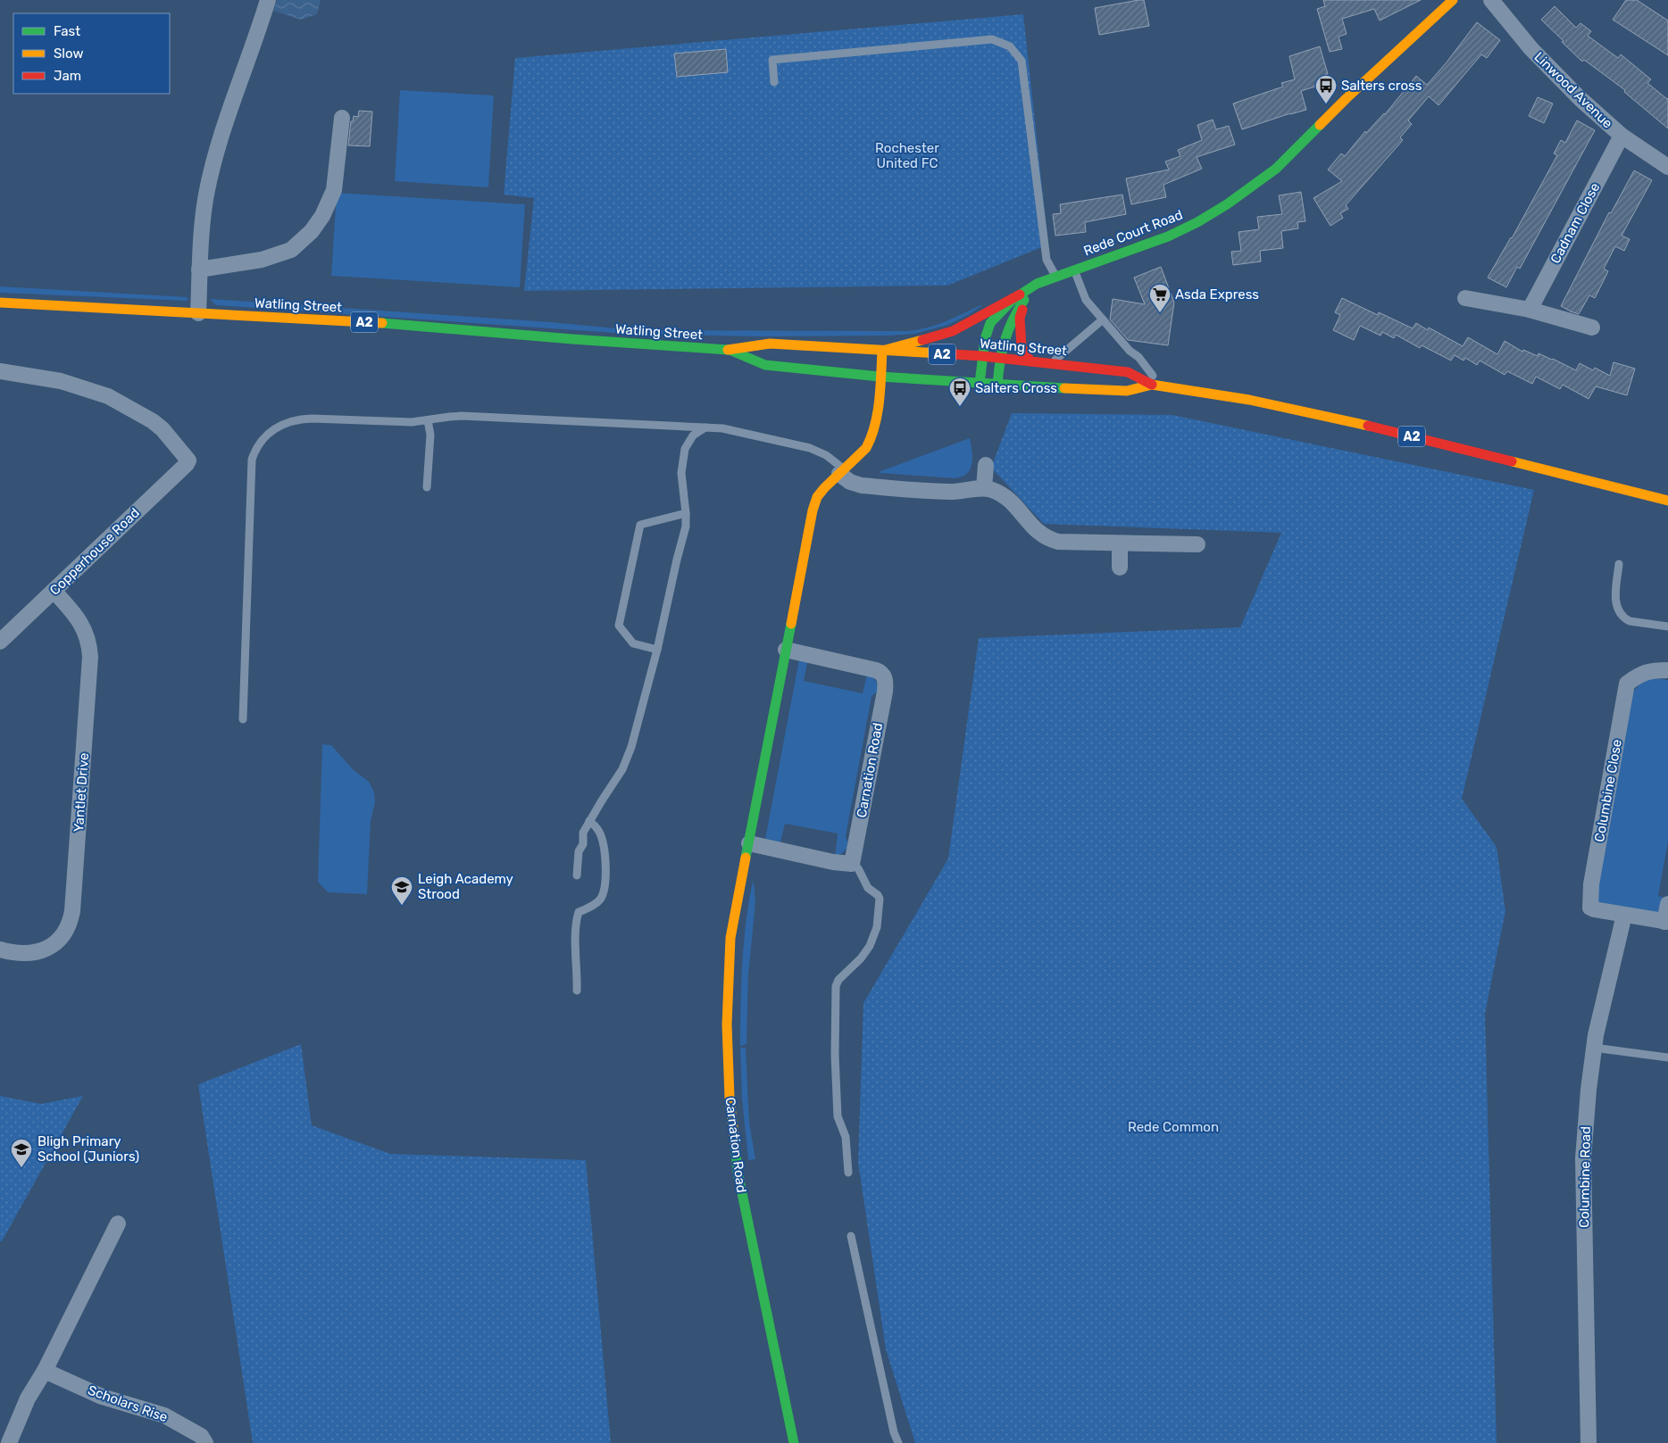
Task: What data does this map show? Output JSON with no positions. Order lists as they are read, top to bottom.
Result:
{
  "streets": {
    "main road": [
      "Rede Court Road",
      "Watling Street",
      "A2",
      "Carnation Road"
    ],
    "street": [
      "Linwood Avenue",
      "Cadnam Close",
      "Copperhouse Road",
      "Columbine Close",
      "Yantlet Drive",
      "Columbine Road",
      "Scholars Rise"
    ]
  },
  "crossings": [
    ["Linwood Avenue", "Cadnam Close"],
    ["Rede Court Road", "Watling Street"],
    ["Watling Street", "A2"],
    ["Watling Street", "Carnation Road"],
    ["Copperhouse Road", "Yantlet Drive"],
    ["Columbine Close", "Columbine Road"]
  ],
  "parks": ["Rochester United FC", "Rede Common"],
  "places": {
    "bus stop": ["Salters cross", "Salters Cross"],
    "supermarket": ["Asda Express"],
    "school or university": ["Leigh Academy Strood", "Bligh Primary School (Juniors)"]
  },
  "legend": ["Fast", "Slow", "Jam"]
}
